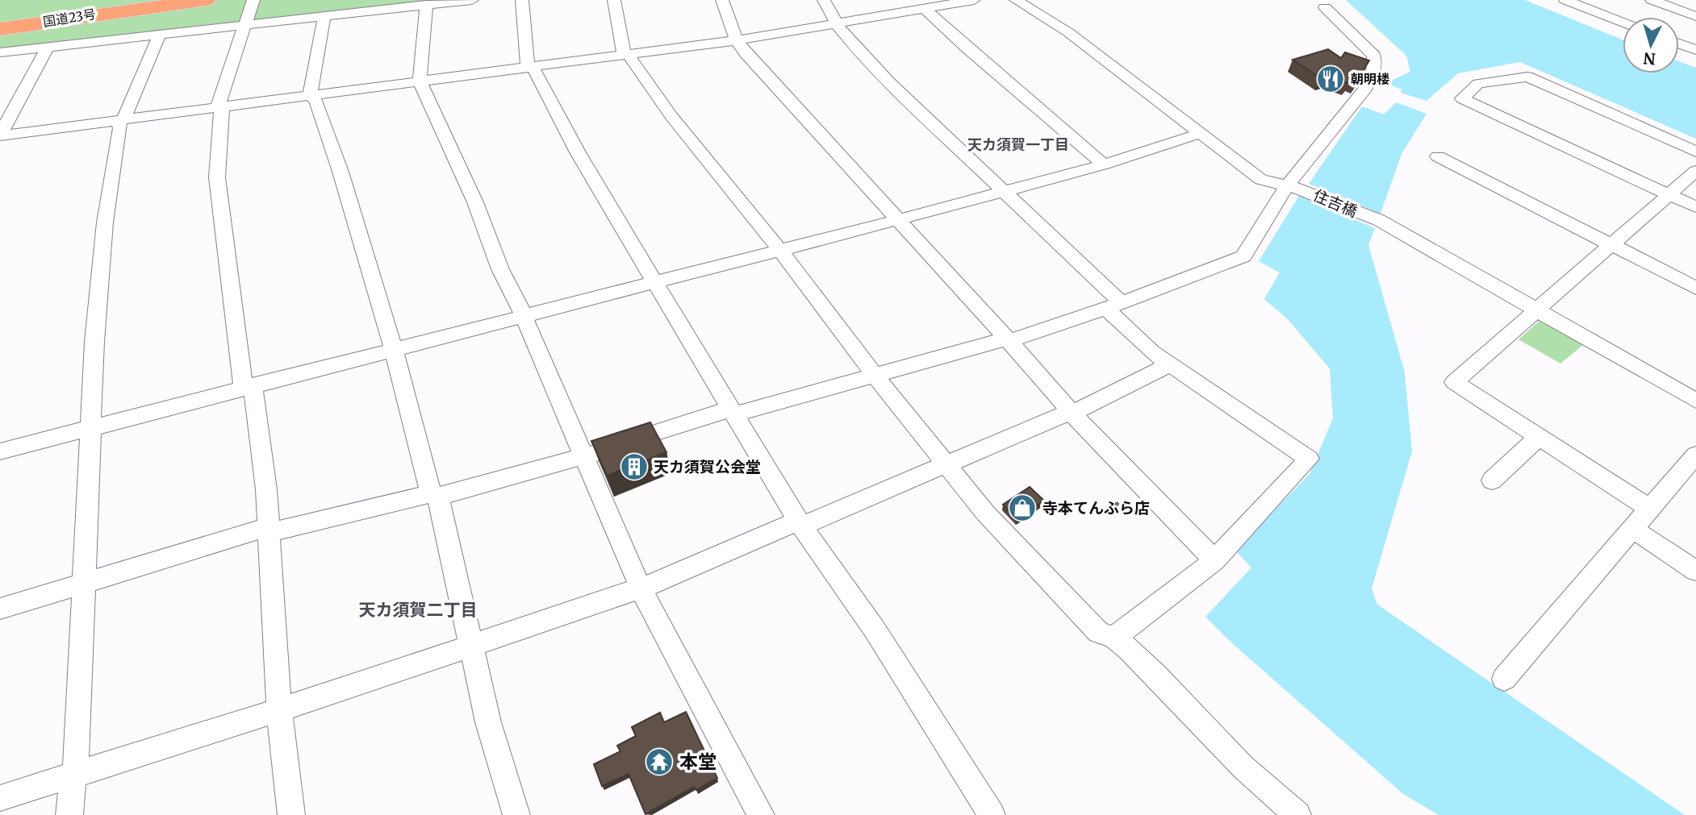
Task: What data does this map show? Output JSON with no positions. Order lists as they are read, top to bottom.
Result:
{
  "streets": {
    "highway": ["国道23号"],
    "street": ["住吉橋"]
  },
  "districts": ["天カ須賀一丁目", "天カ須賀二丁目"],
  "places": {
    "restaurant": ["朝明楼"],
    "building": ["天カ須賀公会堂"],
    "shop": ["寺本てんぷら店"],
    "temple": ["本堂"]
  },
  "north": "bottom"
}
